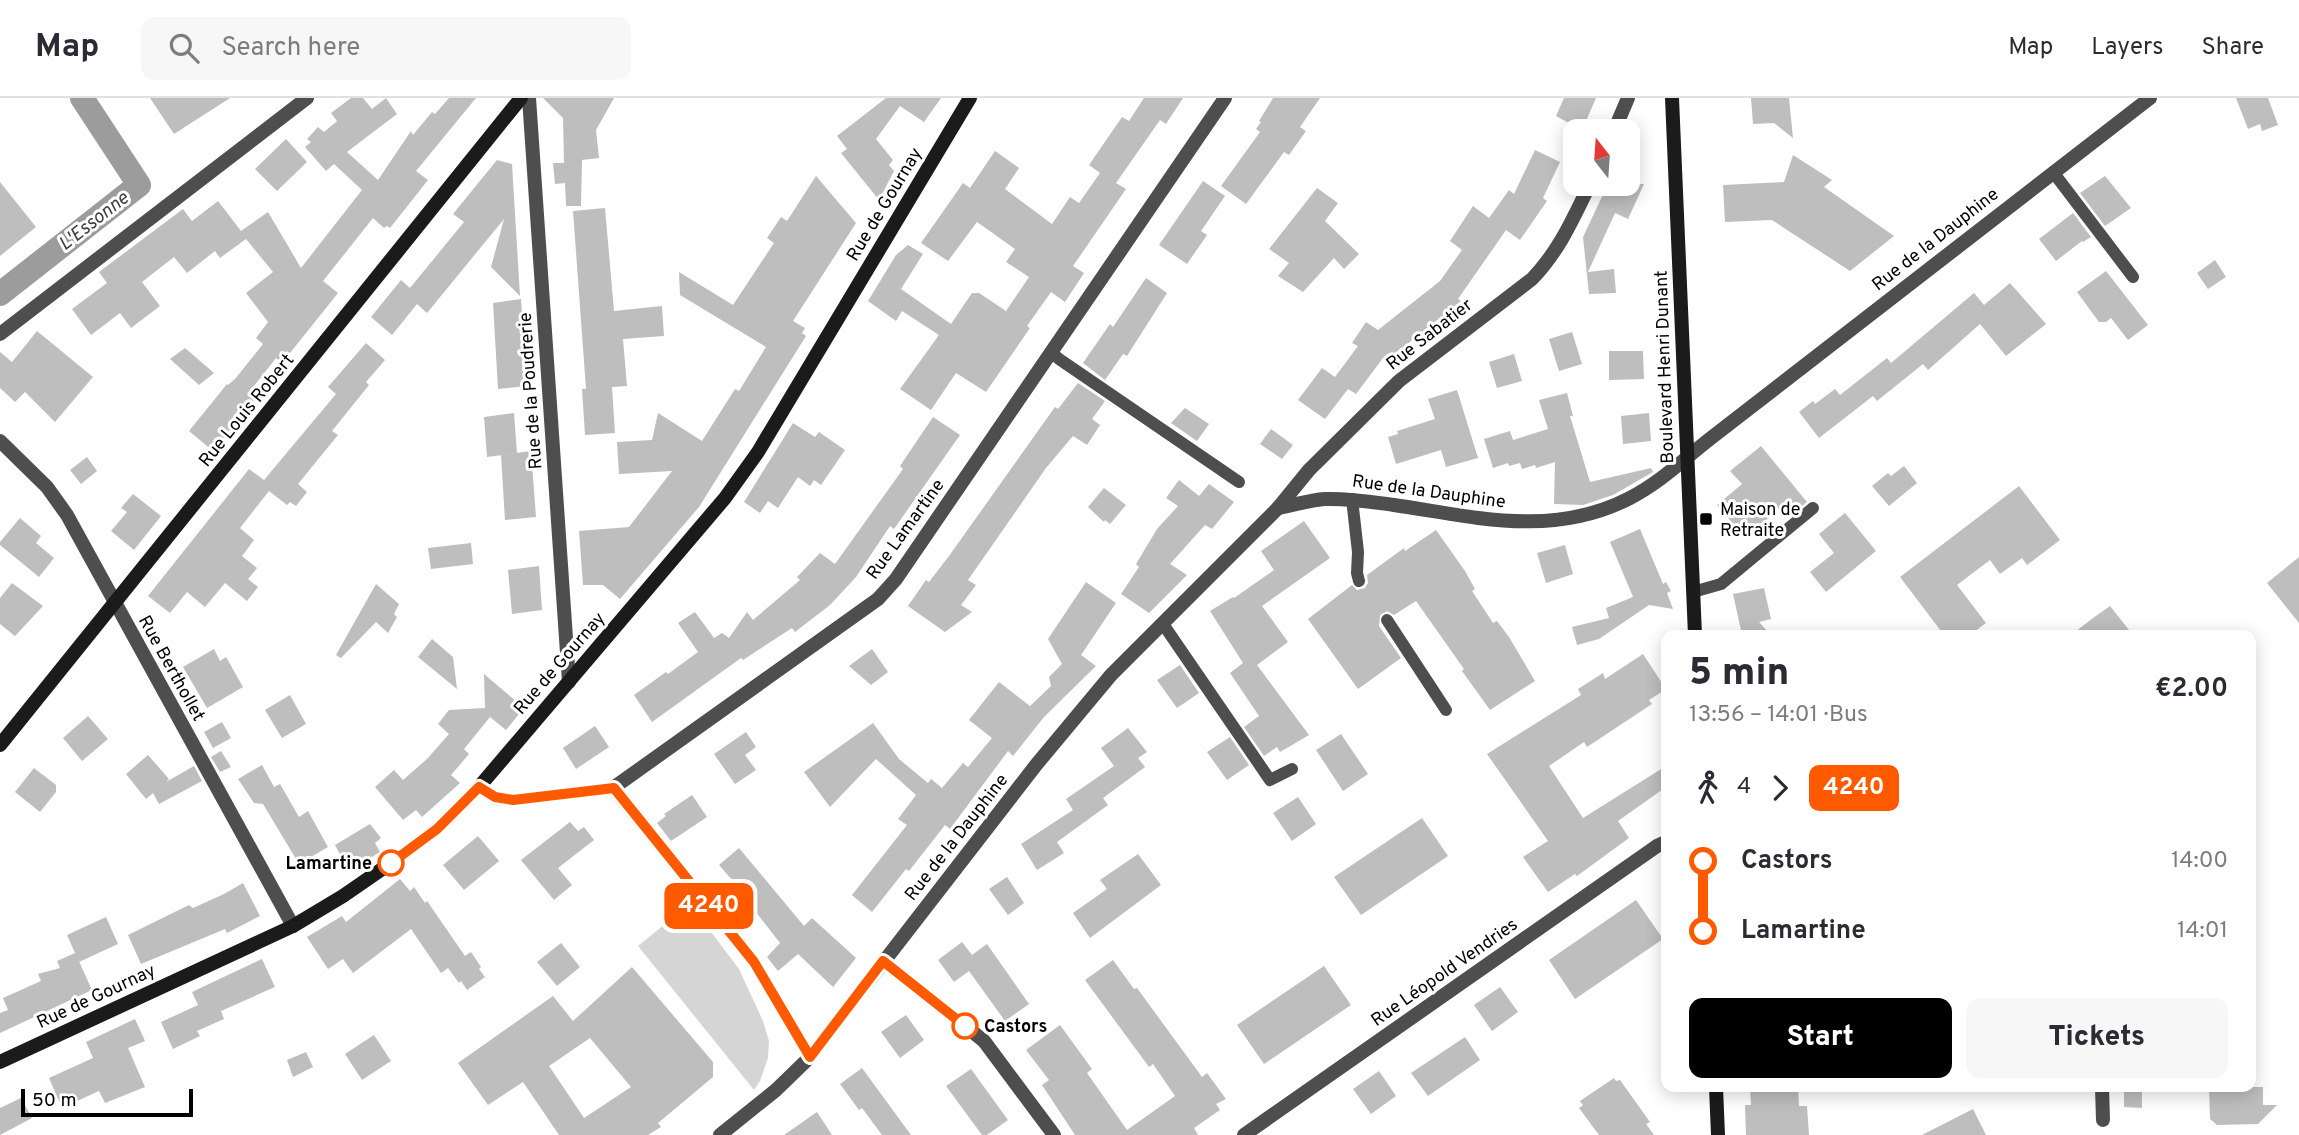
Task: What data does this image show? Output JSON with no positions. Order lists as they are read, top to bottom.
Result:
{
  "streets": {
    "street": [
      "Rue de Gournay",
      "Rue de la Dauphine",
      "Rue Sabatier",
      "Boulevard Henri Dunant",
      "Rue de la Poudrerie",
      "Rue Louis Robert",
      "Rue Lamartine",
      "Rue Berthollet",
      "Rue Léopold Vendries"
    ]
  },
  "crossings": [
    ["Rue de Gournay", "Rue de la Poudrerie"],
    ["Rue de Gournay", "Rue Lamartine"],
    ["Rue de Gournay", "Rue Berthollet"],
    ["Rue de la Dauphine", "Rue Sabatier"],
    ["Rue de la Dauphine", "Boulevard Henri Dunant"],
    ["Rue Louis Robert", "Rue Berthollet"]
  ],
  "water": ["L'Essonne"],
  "places": {
    "transit": ["Maison de Retraite"],
    "other": ["Lamartine", "Castors"]
  },
  "lines": ["bus line 4240"],
  "scale_bar": "50 m",
  "north": "top",
  "page": {
    "header": "Map",
    "search": "Search here",
    "nav": ["Map", "Layers", "Share"],
    "on_map": "4240",
    "heading": ["5 min", "13:56 – 14:01 · Bus", "€2.00"],
    "legs": ["4", "4240"],
    "list": [
      {
        "name": "Castors",
        "value": "14:00"
      },
      {
        "name": "Lamartine",
        "value": "14:01"
      }
    ],
    "buttons": ["Start", "Tickets"],
    "scale": "50 m"
  }
}
